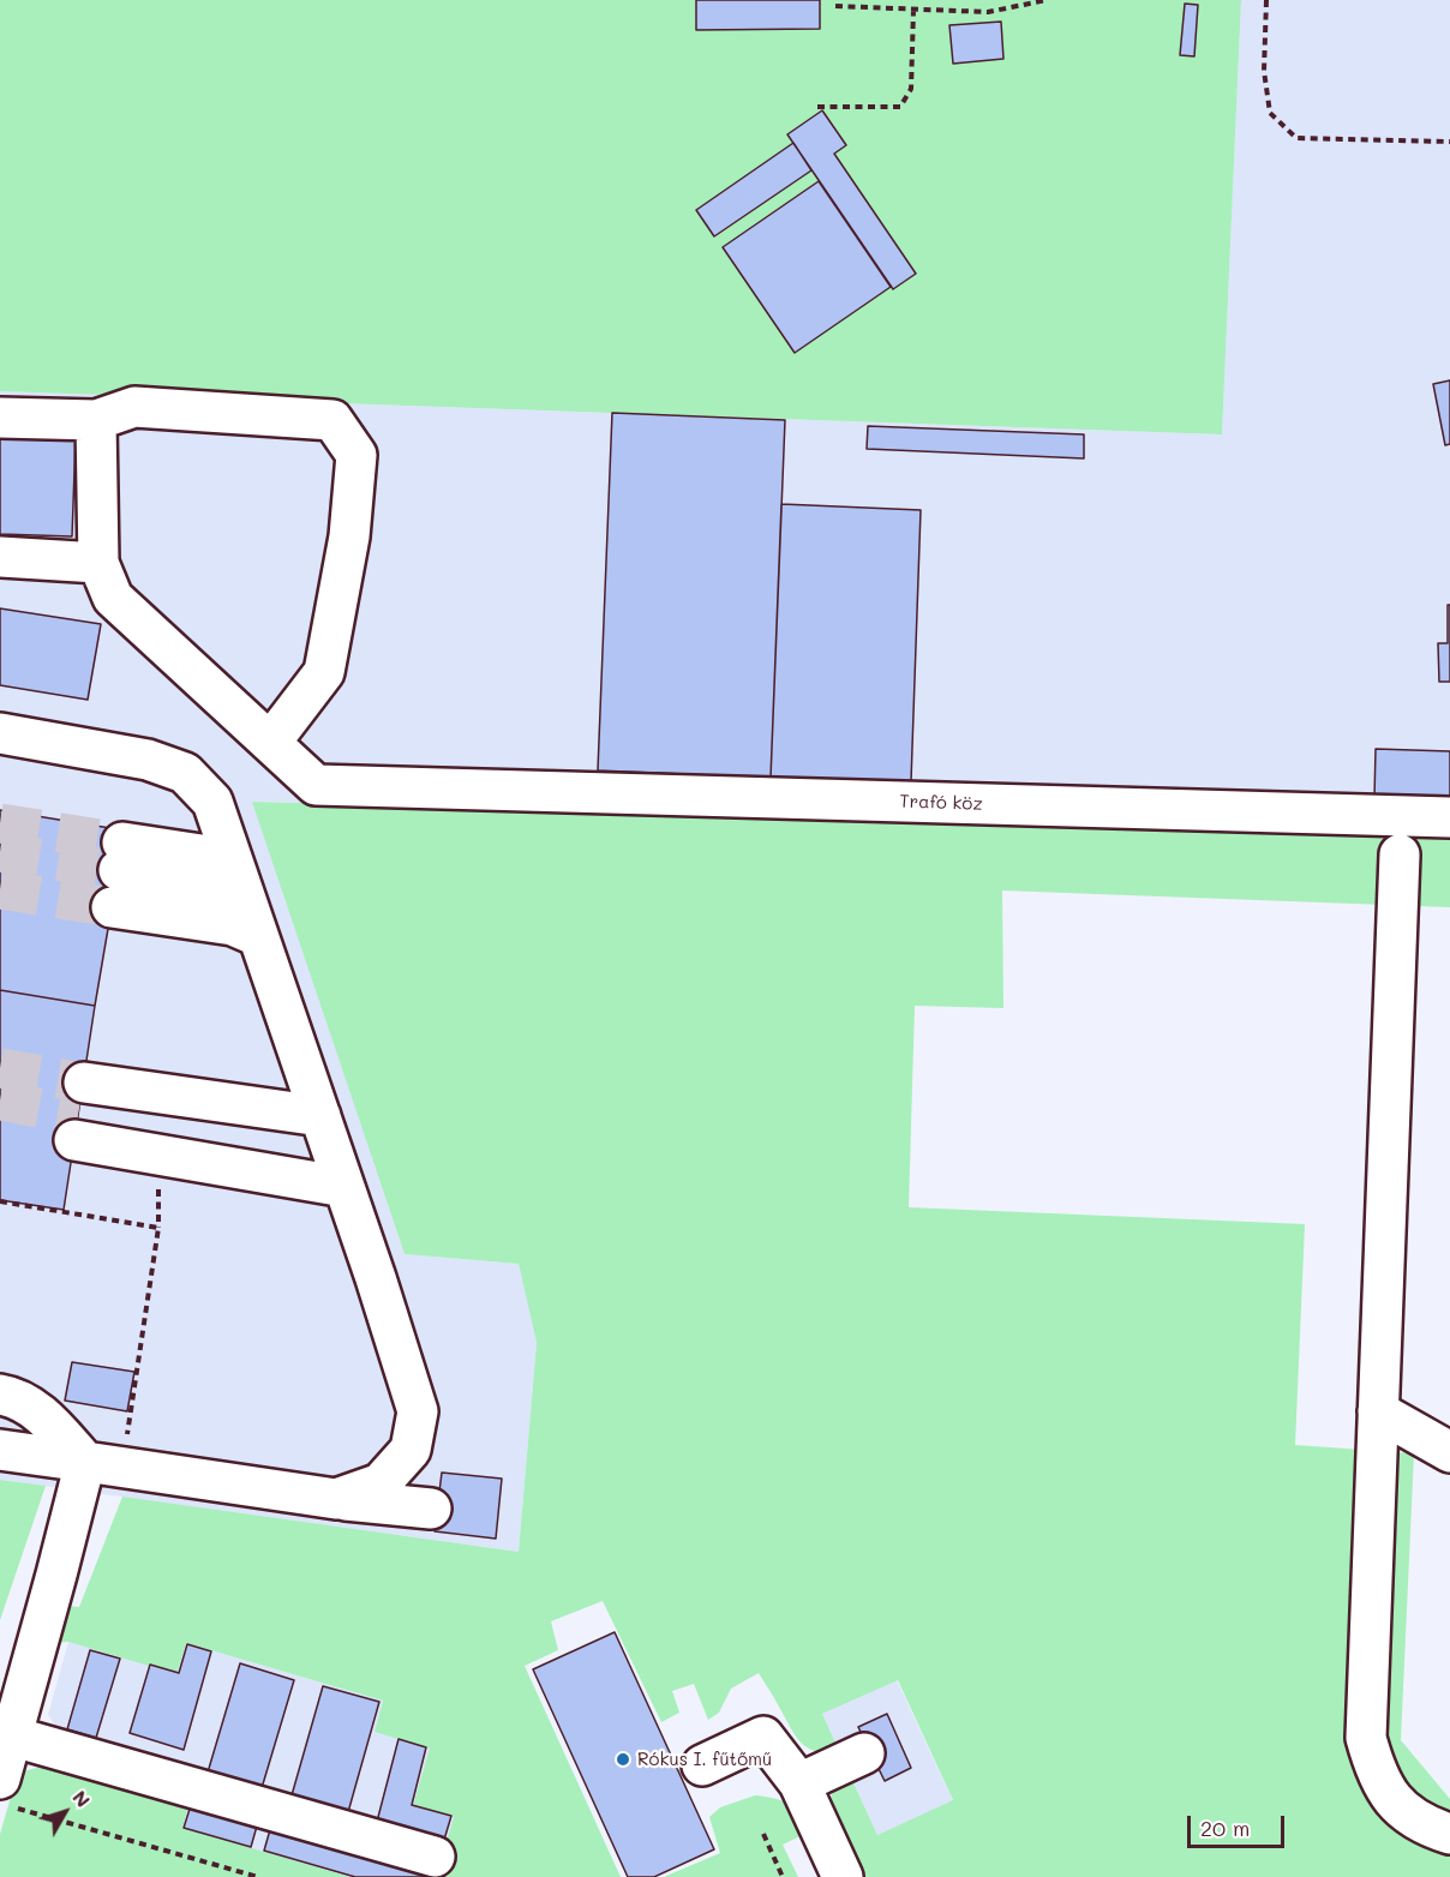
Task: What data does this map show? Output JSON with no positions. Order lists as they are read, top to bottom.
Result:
{
  "streets": {
    "street": ["Trafó köz"]
  },
  "places": ["Rókus I. fűtőmű"],
  "scale_bar": "20 m",
  "north": "top right"
}
